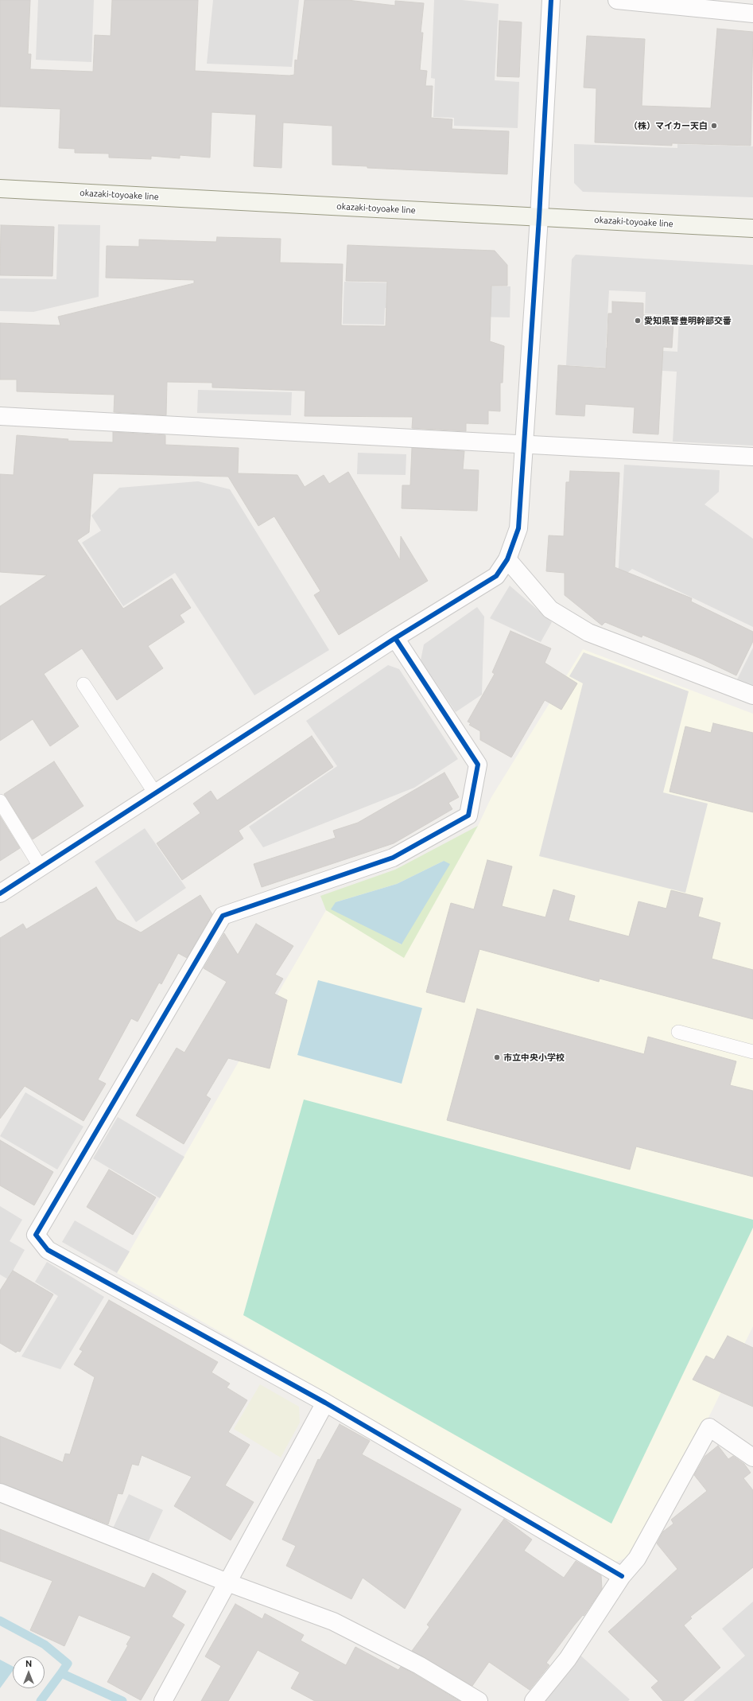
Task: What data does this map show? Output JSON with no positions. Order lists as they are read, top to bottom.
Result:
{
  "streets": {
    "main road": ["okazaki-toyoake line"]
  },
  "places": ["（株）マイカー天白", "愛知県警豊明幹部交番", "市立中央小学校"],
  "north": "top"
}
